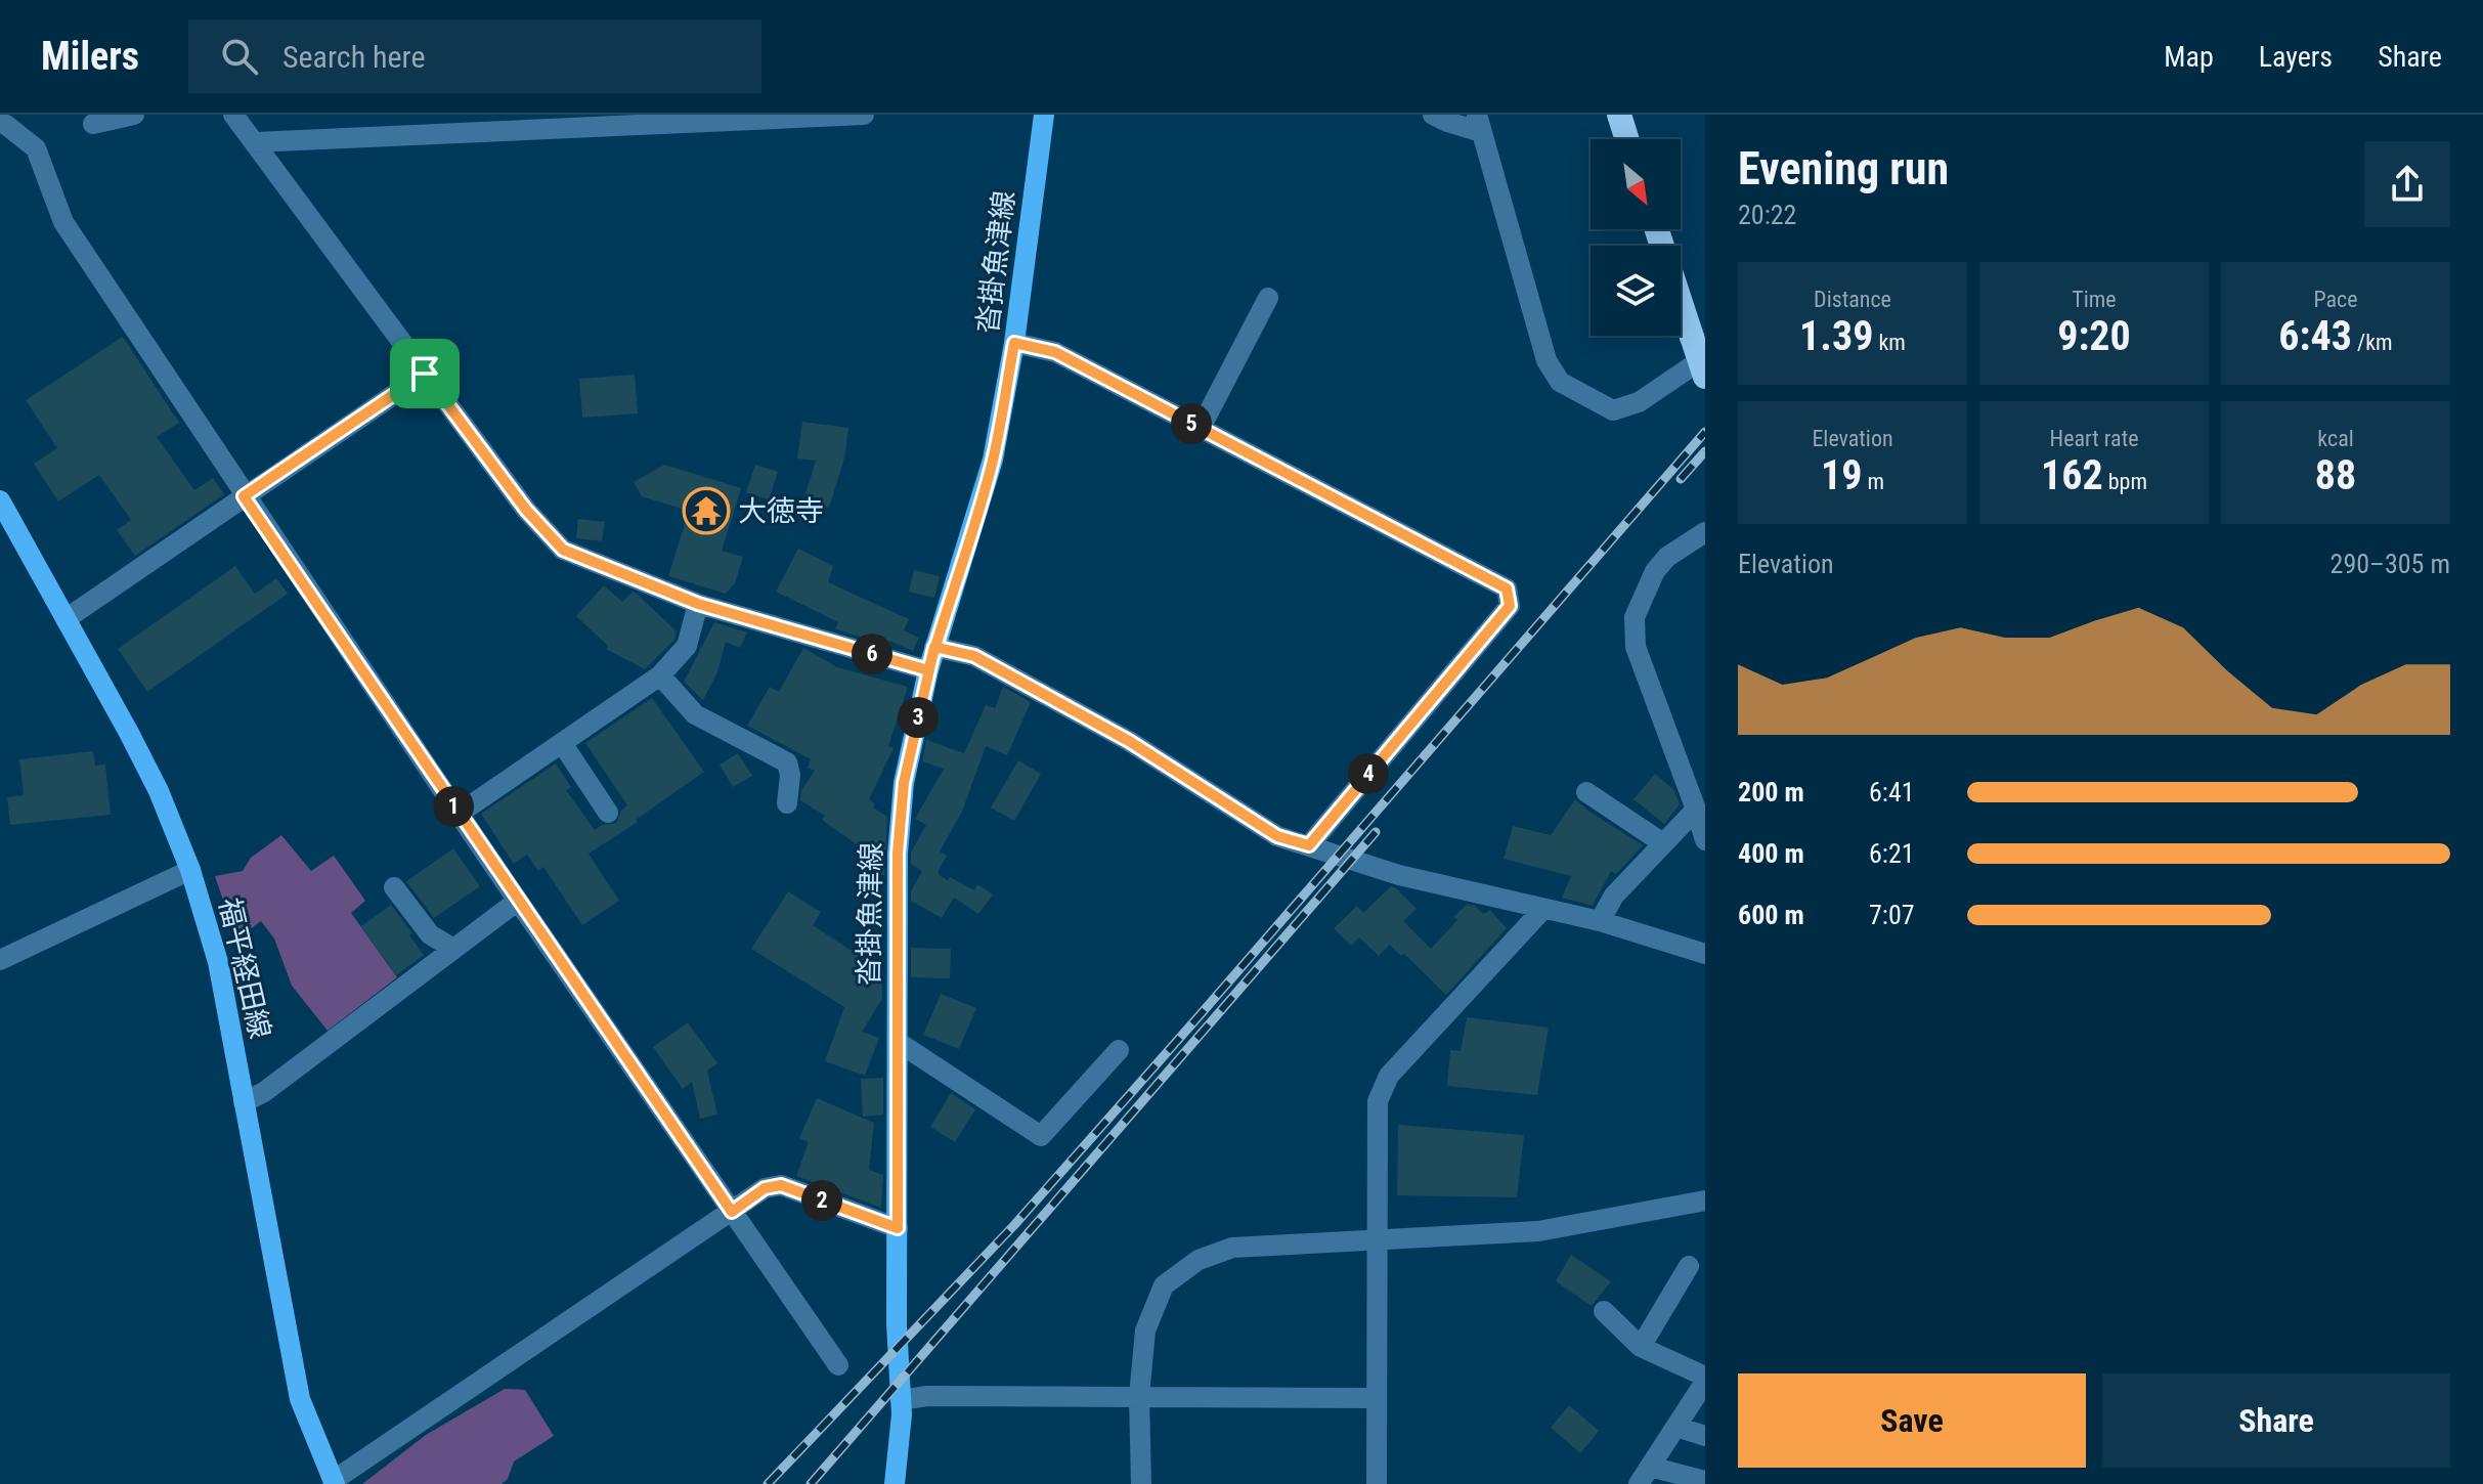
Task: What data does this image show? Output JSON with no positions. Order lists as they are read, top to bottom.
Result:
{
  "streets": {
    "main road": ["沓掛魚津線", "福平経田線"]
  },
  "places": {
    "temple": ["大徳寺"]
  },
  "north": "bottom right",
  "page": {
    "header": "Milers",
    "search": "Search here",
    "nav": ["Map", "Layers", "Share"],
    "heading": ["Evening run", "20:22"],
    "stats": [
      ["Distance", "1.39 km"],
      ["Time", "9:20"],
      ["Pace", "6:43 /km"],
      ["Elevation", "19 m"],
      ["Heart rate", "162 bpm"],
      ["kcal", "88"]
    ],
    "pins": [
      "5",
      "6",
      "3",
      "4",
      "1",
      "2"
    ],
    "chart": ["Elevation", "290–305 m"],
    "list": [
      {
        "name": "200 m",
        "note": "6:41"
      },
      {
        "name": "400 m",
        "note": "6:21"
      },
      {
        "name": "600 m",
        "note": "7:07"
      }
    ],
    "buttons": ["Save", "Share"]
  }
}
